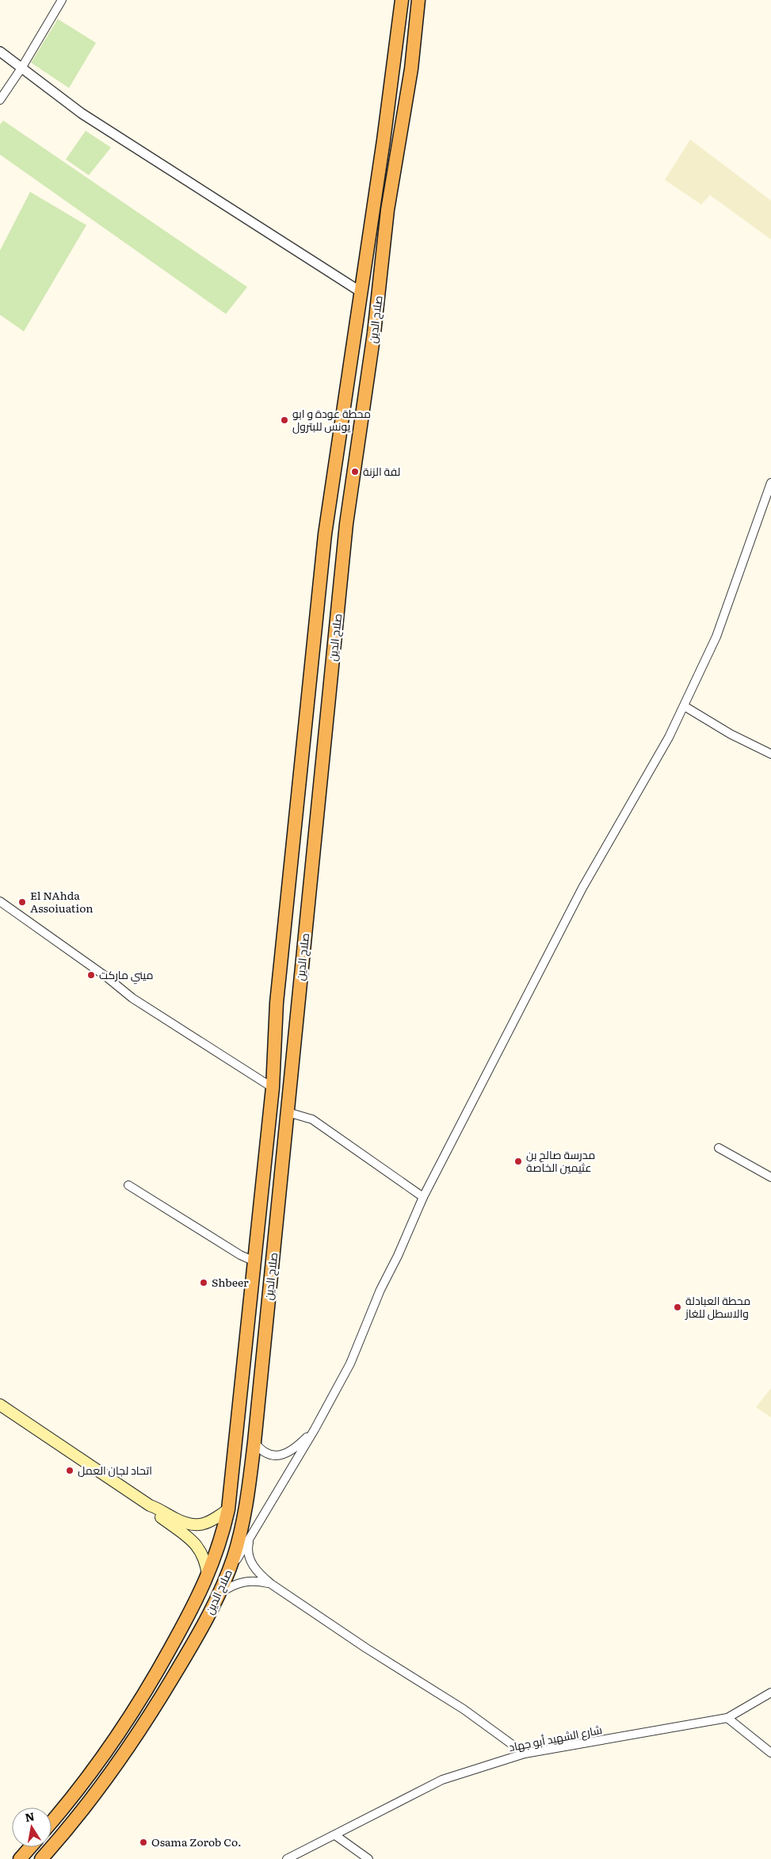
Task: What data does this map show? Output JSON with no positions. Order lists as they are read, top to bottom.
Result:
{
  "streets": {
    "highway": ["صلاح الدين"],
    "street": ["شارع الشهيد أبو جهاد"]
  },
  "places": [
    "محطة عودة و ابو يونس للبترول",
    "لفة الزنة",
    "El NAhda Assoiuation",
    "ميني ماركت",
    "مدرسة صالح بن عثيمين الخاصة",
    "Shbeer",
    "محطة العبادلة والاسطل للغاز",
    "اتحاد لجان العمل",
    "Osama Zorob Co."
  ],
  "north": "top"
}
